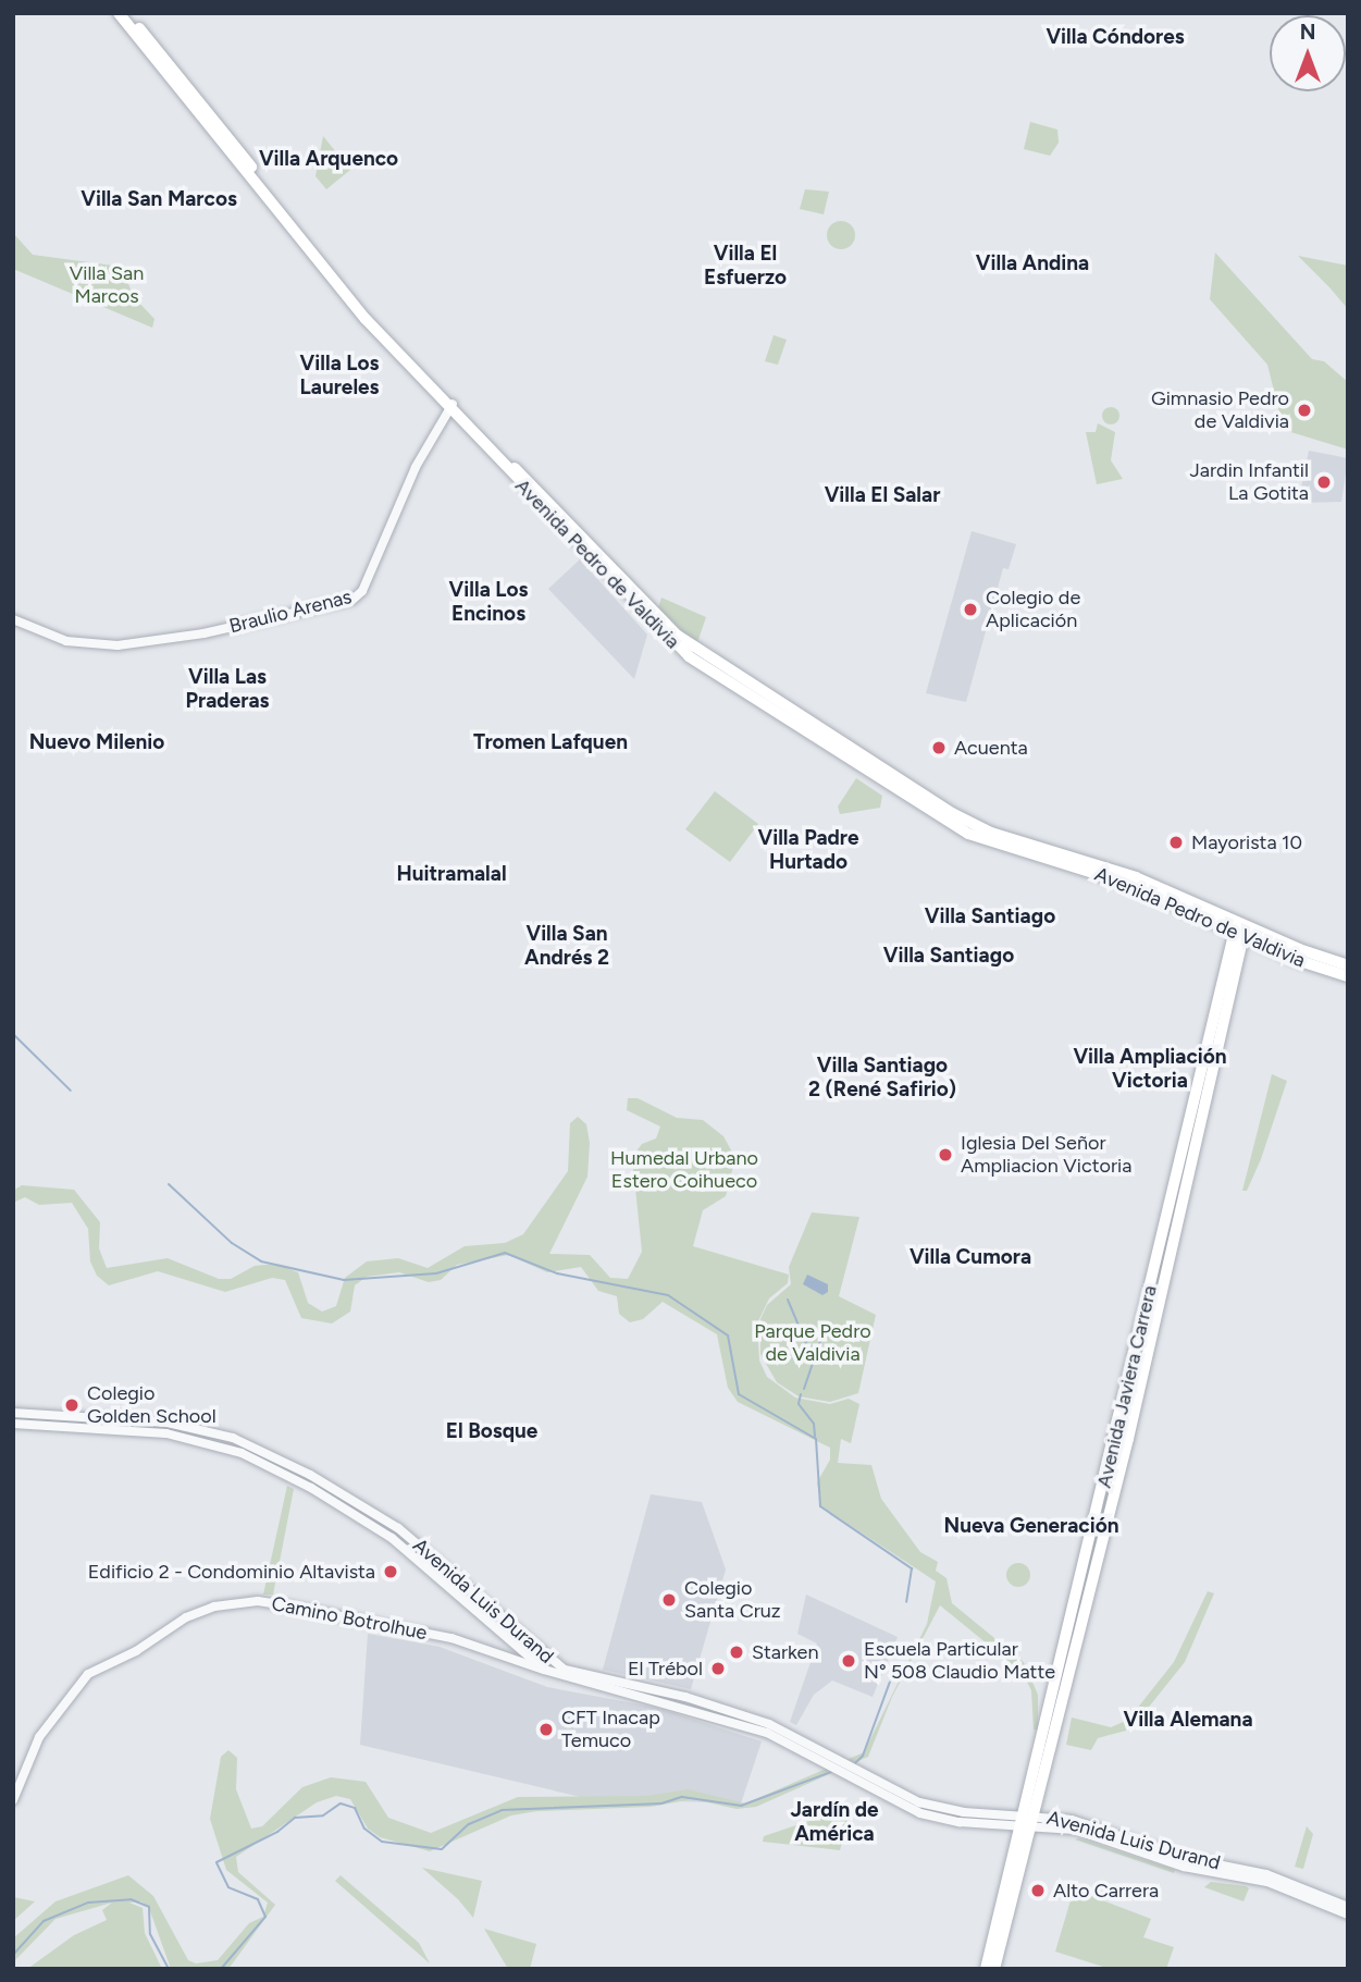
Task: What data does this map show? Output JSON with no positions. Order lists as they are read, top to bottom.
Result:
{
  "streets": {
    "main road": ["Avenida Pedro de Valdivia", "Avenida Javiera Carrera"],
    "street": ["Braulio Arenas", "Avenida Luis Durand", "Camino Botrolhue"]
  },
  "crossings": [
    ["Avenida Pedro de Valdivia", "Braulio Arenas"],
    ["Avenida Pedro de Valdivia", "Avenida Javiera Carrera"],
    ["Avenida Javiera Carrera", "Avenida Luis Durand"],
    ["Avenida Luis Durand", "Camino Botrolhue"]
  ],
  "districts": [
    "Villa Cóndores",
    "Villa Arquenco",
    "Villa San Marcos",
    "Villa El Esfuerzo",
    "Villa Andina",
    "Villa Los Laureles",
    "Villa El Salar",
    "Villa Los Encinos",
    "Villa Las Praderas",
    "Nuevo Milenio",
    "Tromen Lafquen",
    "Villa Padre Hurtado",
    "Huitramalal",
    "Villa Santiago",
    "Villa San Andrés 2",
    "Villa Santiago",
    "Villa Ampliación Victoria",
    "Villa Santiago 2 (René Safirio)",
    "Villa Cumora",
    "El Bosque",
    "Nueva Generación",
    "Villa Alemana",
    "Jardín de América"
  ],
  "parks": ["Villa San Marcos", "Humedal Urbano Estero Coihueco", "Parque Pedro de Valdivia"],
  "places": [
    "Gimnasio Pedro de Valdivia",
    "Jardin Infantil La Gotita",
    "Colegio de Aplicación",
    "Acuenta",
    "Mayorista 10",
    "Iglesia Del Señor Ampliacion Victoria",
    "Colegio Golden School",
    "Edificio 2 - Condominio Altavista",
    "Colegio Santa Cruz",
    "Starken",
    "Escuela Particular N° 508 Claudio Matte",
    "El Trébol",
    "CFT Inacap Temuco",
    "Alto Carrera"
  ],
  "north": "top"
}
